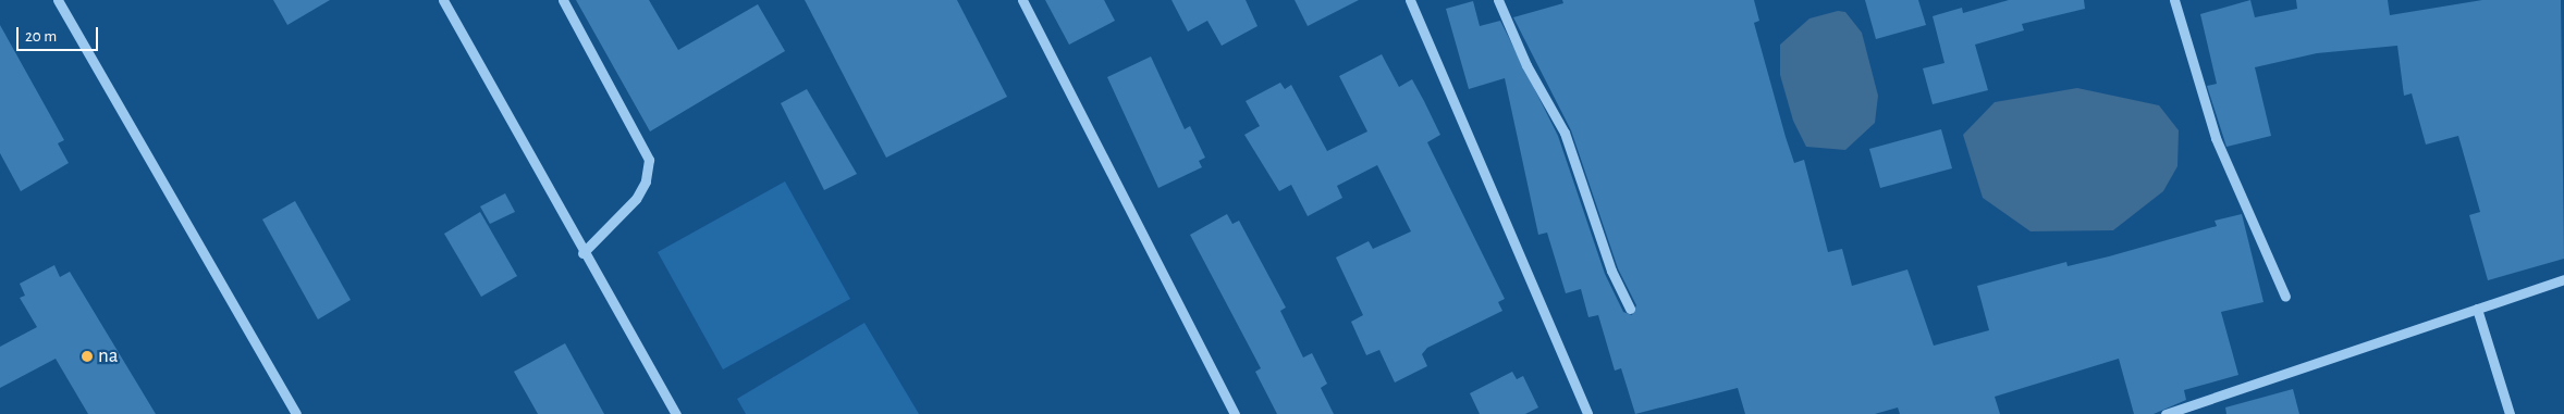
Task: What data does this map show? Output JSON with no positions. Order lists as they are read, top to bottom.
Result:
{
  "places": ["na"],
  "scale_bar": "20 m"
}
